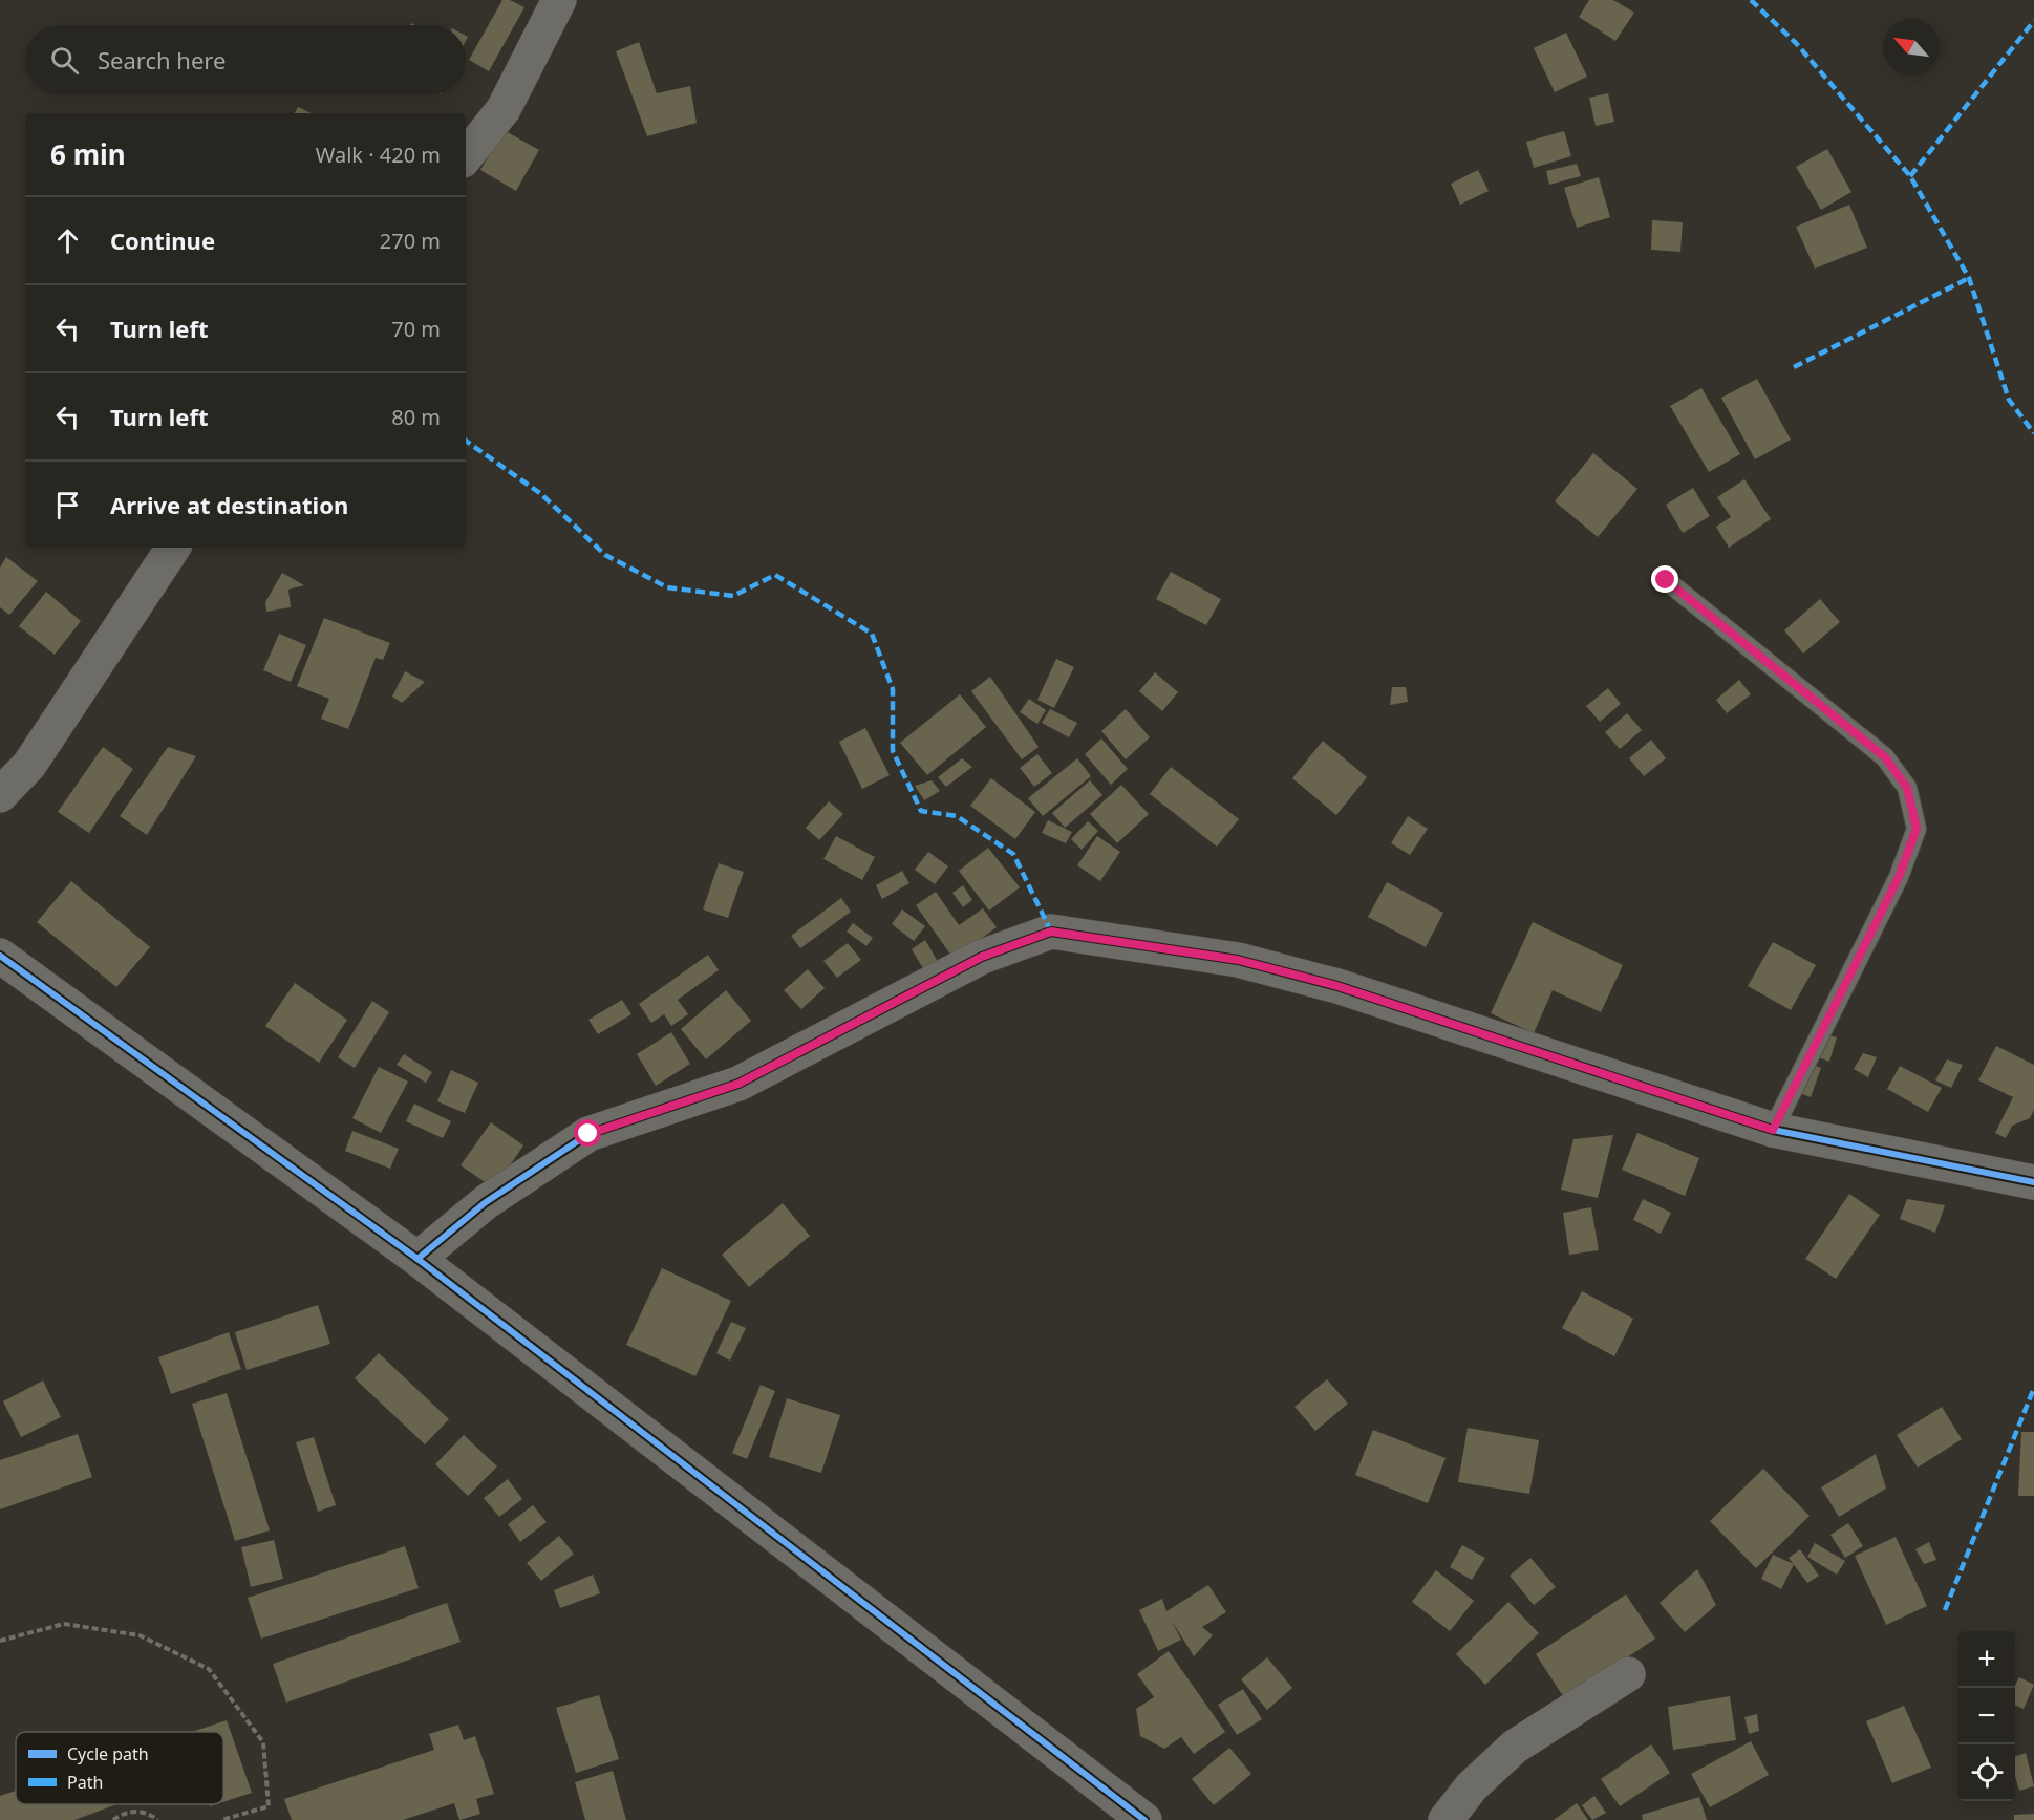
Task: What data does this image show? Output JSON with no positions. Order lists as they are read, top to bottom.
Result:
{
  "legend": ["Cycle path", "Path"],
  "north": "top left",
  "page": {
    "search": "Search here",
    "heading": ["6 min", "Walk · 420 m"],
    "list": [
      ["Continue", "270 m"],
      ["Turn left", "70 m"],
      ["Turn left", "80 m"],
      "Arrive at destination"
    ],
    "map_buttons": ["+", "−"]
  }
}
